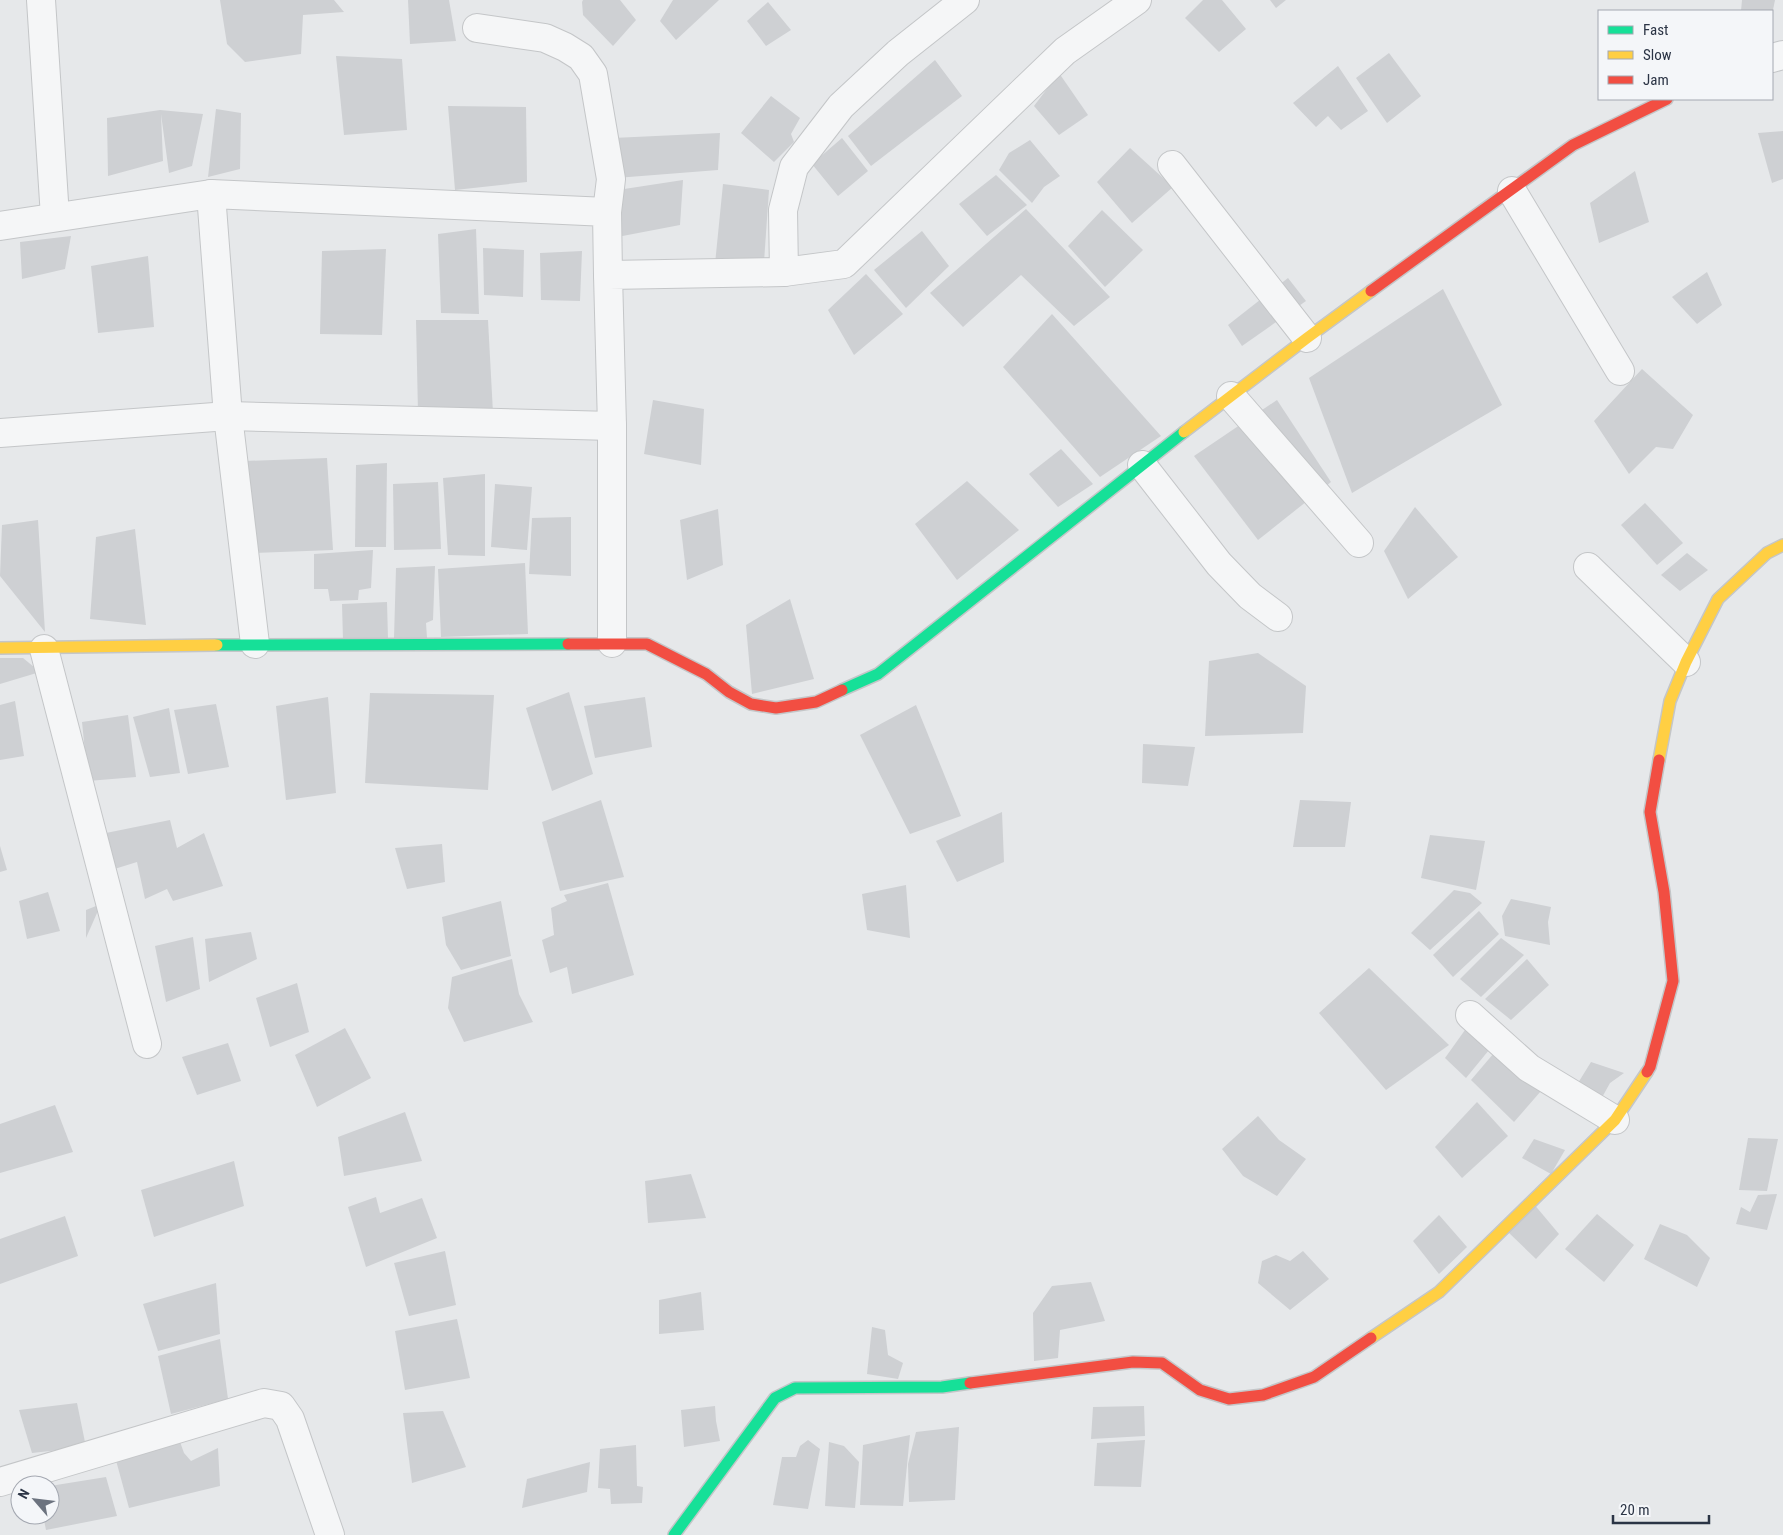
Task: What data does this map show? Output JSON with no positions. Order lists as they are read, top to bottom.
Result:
{
  "legend": ["Fast", "Slow", "Jam"],
  "scale_bar": "20 m",
  "north": "top left"
}
